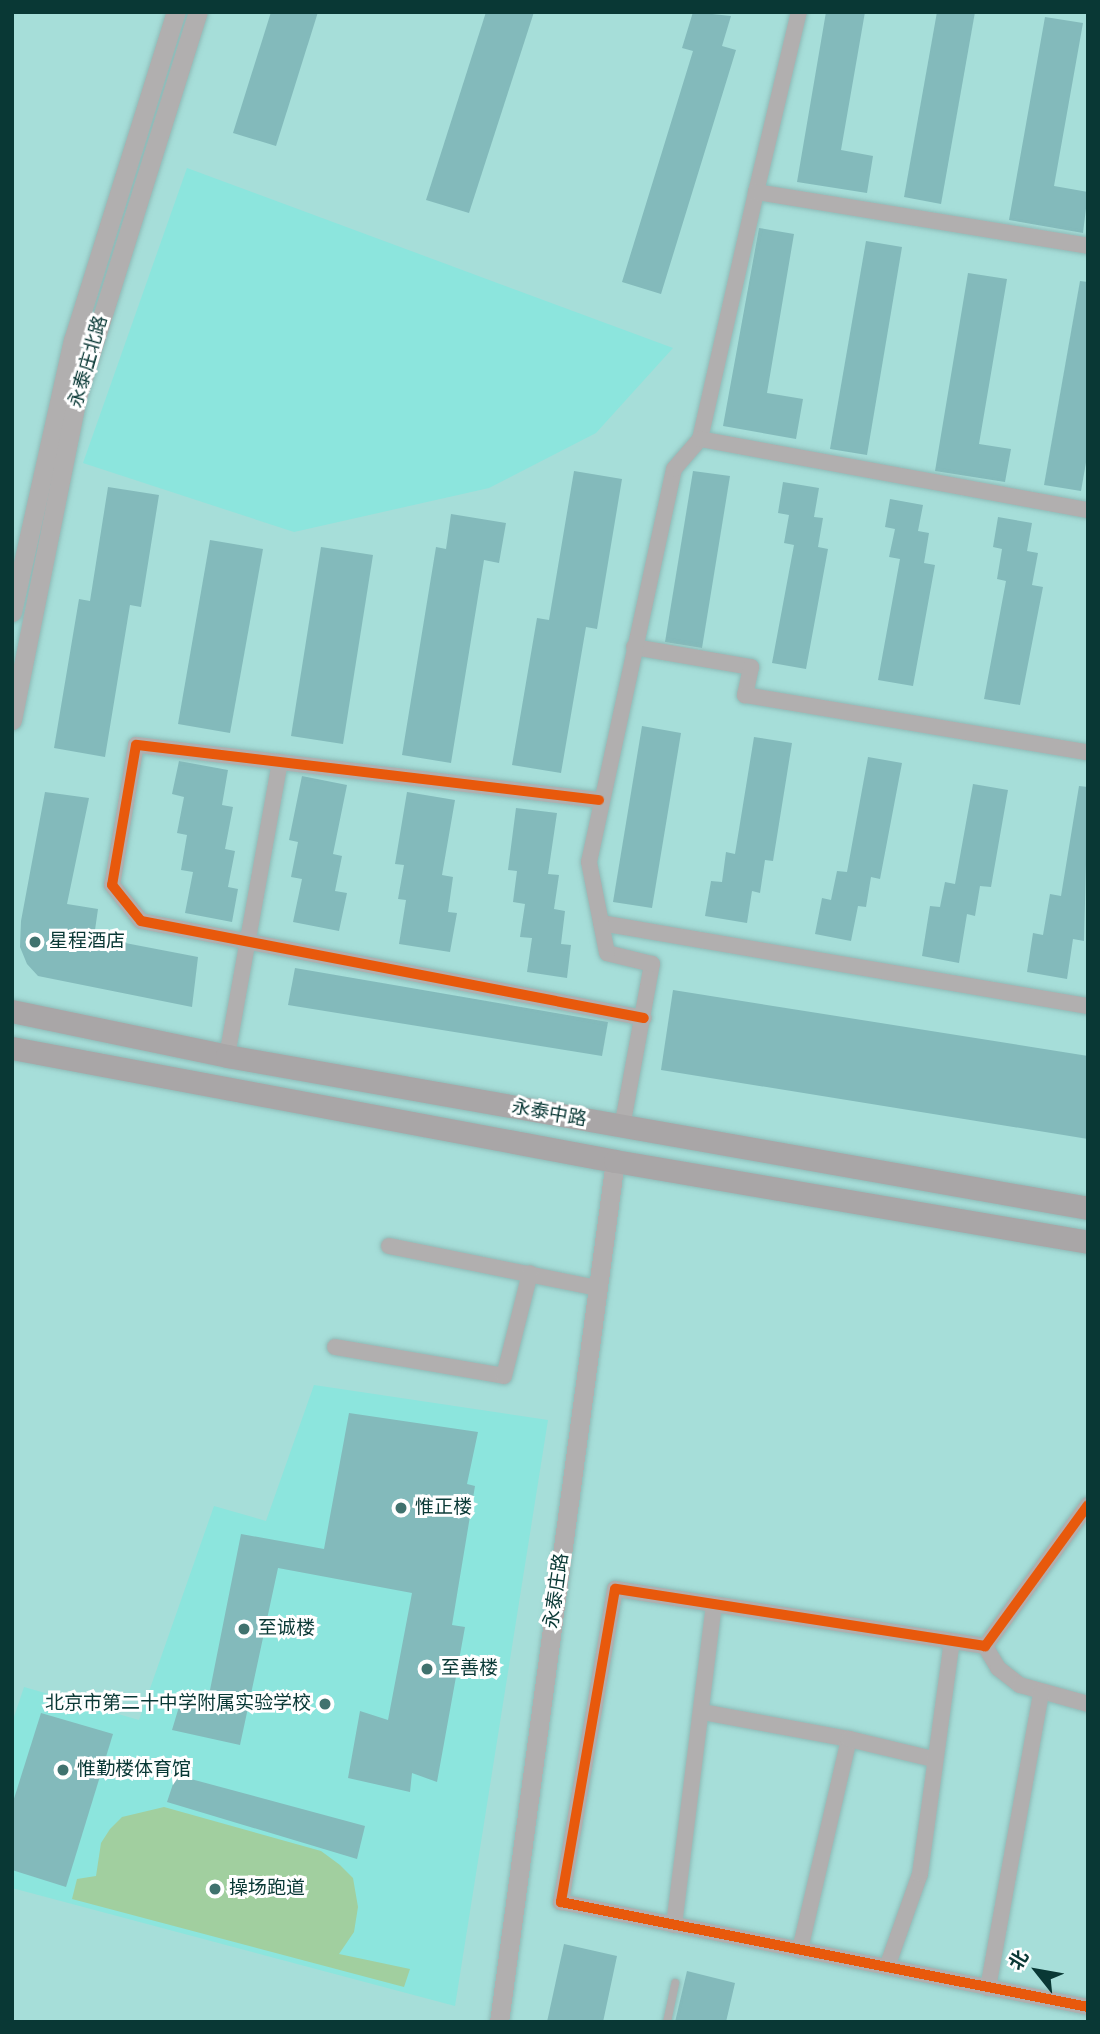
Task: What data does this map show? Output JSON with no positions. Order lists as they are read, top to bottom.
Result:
{
  "streets": {
    "main road": ["永泰中路"],
    "street": ["永泰庄北路", "永泰庄路"]
  },
  "crossings": [
    ["永泰中路", "永泰庄路"]
  ],
  "places": [
    "星程酒店",
    "惟正楼",
    "至诚楼",
    "至善楼",
    "北京市第二十中学附属实验学校",
    "惟勤楼体育馆",
    "操场跑道"
  ],
  "north": "top left"
}
